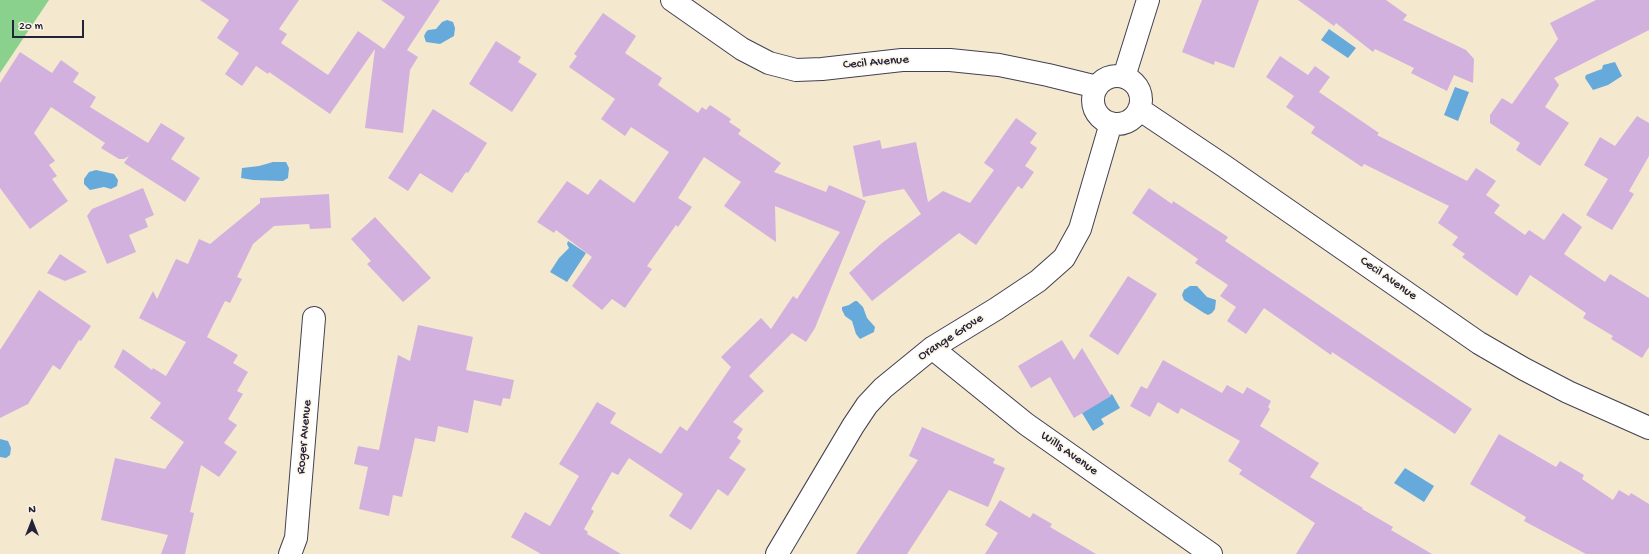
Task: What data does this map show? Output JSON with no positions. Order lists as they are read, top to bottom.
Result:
{
  "streets": {
    "street": [
      "Cecil Avenue",
      "Orange Grove",
      "Roger Avenue",
      "Wills Avenue"
    ]
  },
  "crossings": [
    ["Cecil Avenue", "Orange Grove"],
    ["Orange Grove", "Wills Avenue"]
  ],
  "scale_bar": "20 m",
  "north": "top"
}
